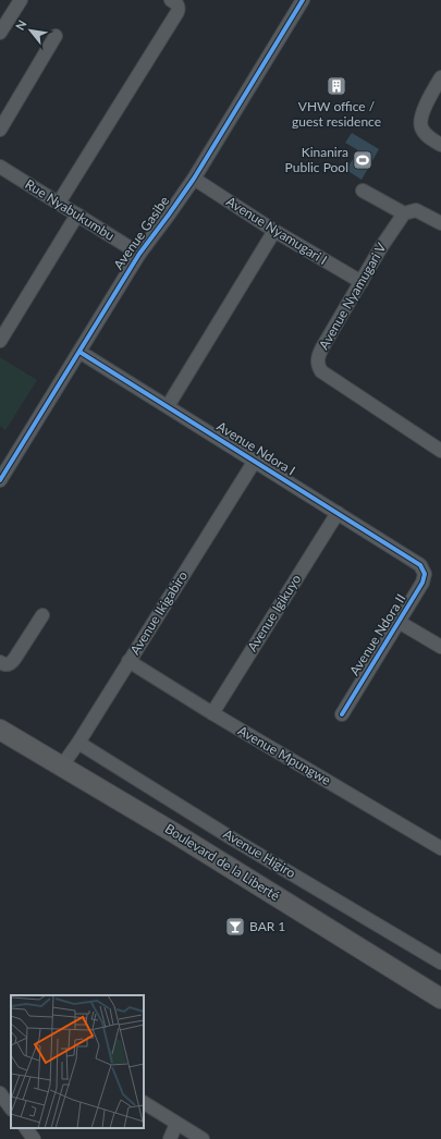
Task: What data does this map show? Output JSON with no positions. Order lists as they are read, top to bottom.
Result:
{
  "streets": {
    "highway": ["Boulevard de la Liberté"],
    "street": [
      "Rue Nyabukumbu",
      "Avenue Nyamugari I",
      "Avenue Gasibe",
      "Avenue Nyamugari V",
      "Avenue Ndora I",
      "Avenue Ikigabiro",
      "Avenue Igikuyo",
      "Avenue Ndora II",
      "Avenue Mpungwe",
      "Avenue Higiro"
    ]
  },
  "crossings": [
    ["Rue Nyabukumbu", "Avenue Gasibe"],
    ["Avenue Nyamugari I", "Avenue Gasibe"],
    ["Avenue Nyamugari I", "Avenue Nyamugari V"],
    ["Avenue Gasibe", "Avenue Ndora I"],
    ["Avenue Ndora I", "Avenue Ikigabiro"],
    ["Avenue Ndora I", "Avenue Igikuyo"],
    ["Avenue Ndora I", "Avenue Ndora II"],
    ["Avenue Ikigabiro", "Avenue Mpungwe"],
    ["Avenue Ikigabiro", "Avenue Higiro"],
    ["Avenue Ikigabiro", "Boulevard de la Liberté"],
    ["Avenue Igikuyo", "Avenue Mpungwe"]
  ],
  "places": {
    "building": ["VHW office / guest residence"],
    "sports": ["Kinanira Public Pool"],
    "bar": ["BAR 1"]
  },
  "north": "top left"
}
